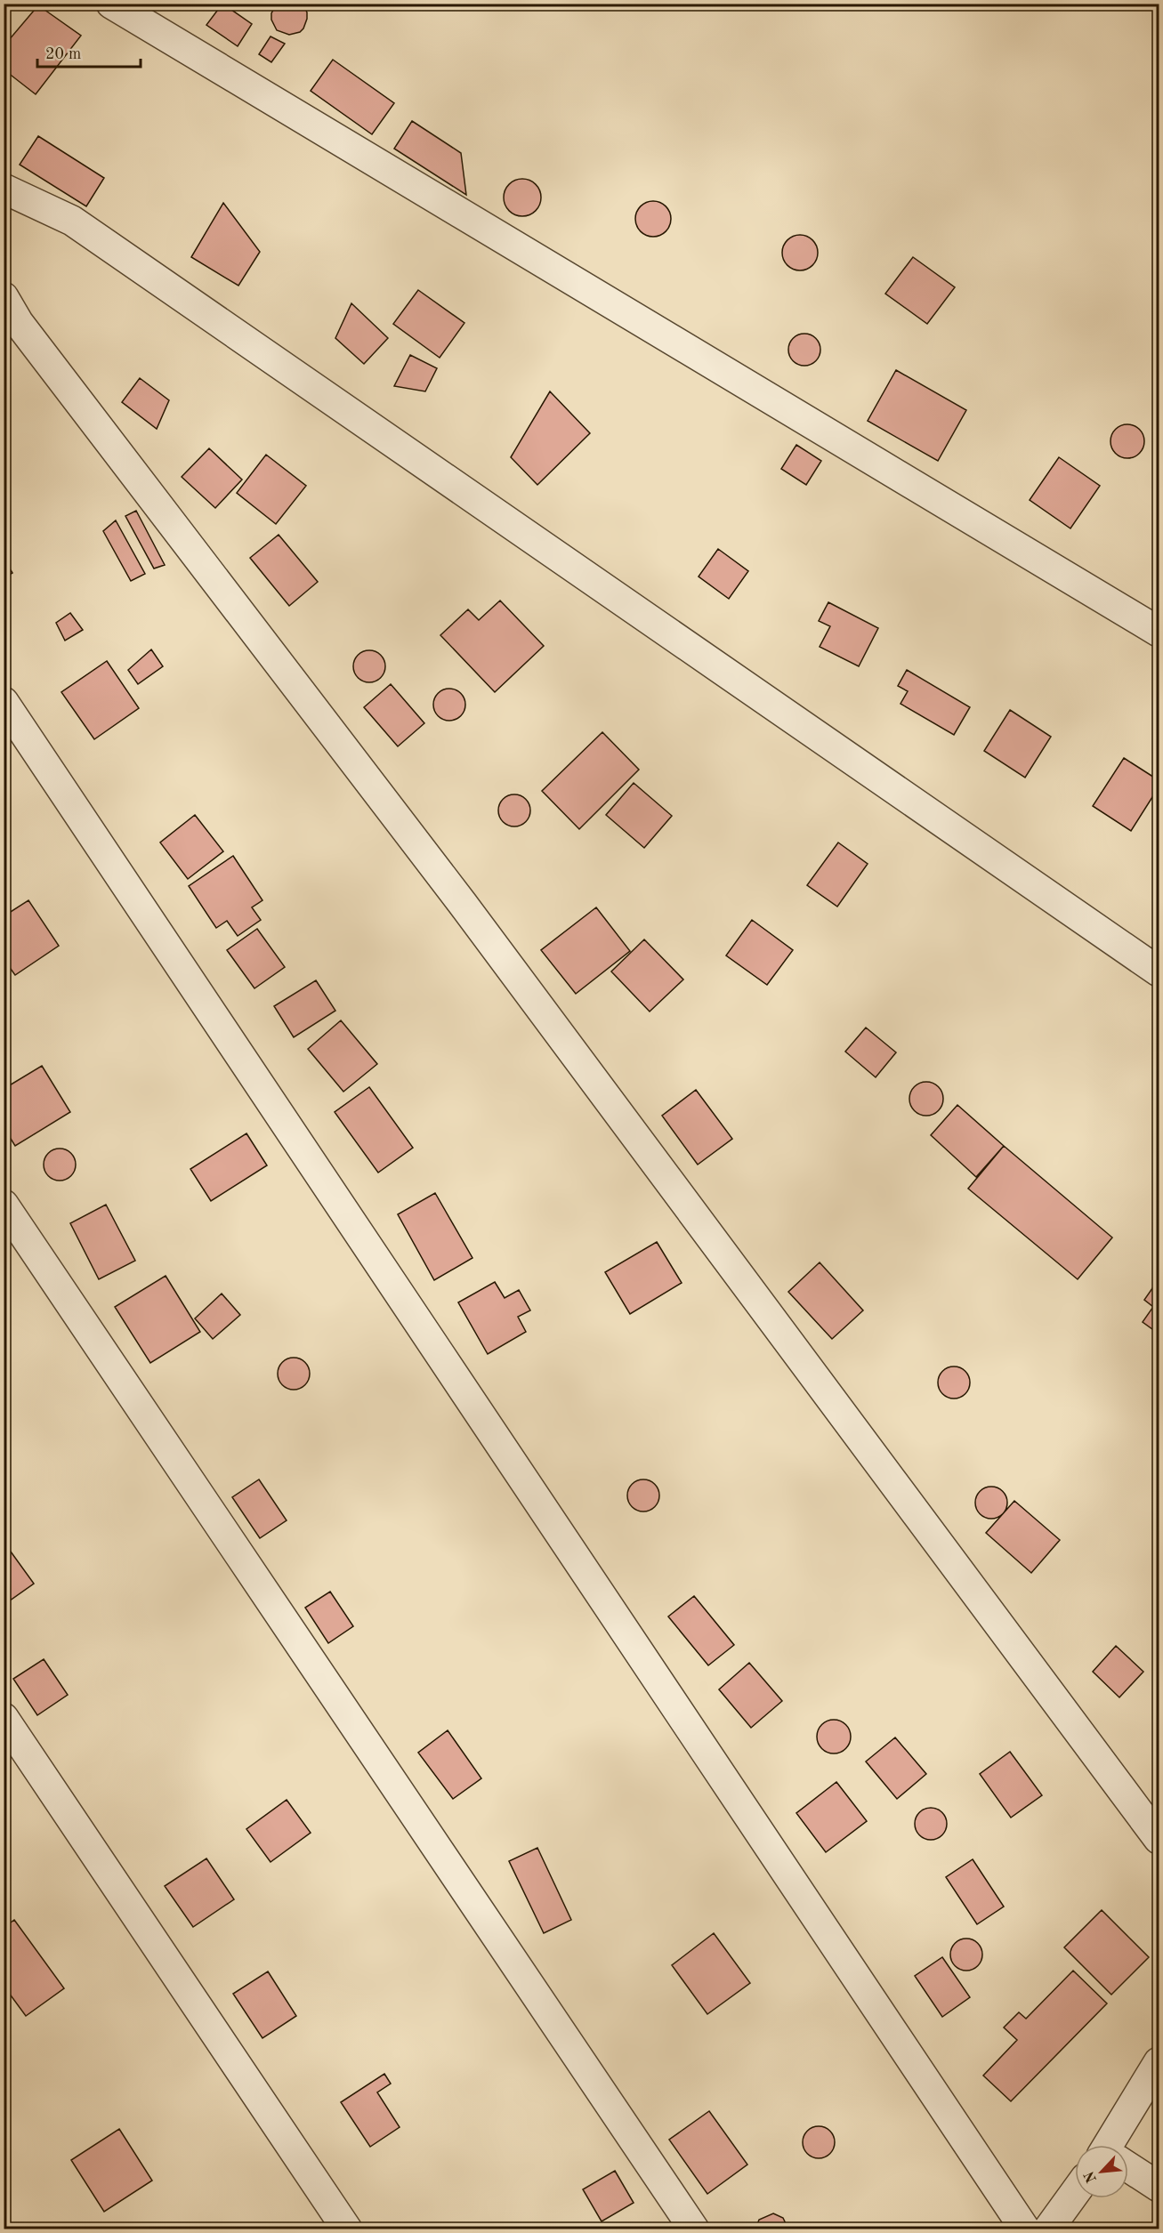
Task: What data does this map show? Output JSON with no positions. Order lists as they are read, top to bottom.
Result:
{
  "scale_bar": "20 m",
  "north": "bottom left"
}
